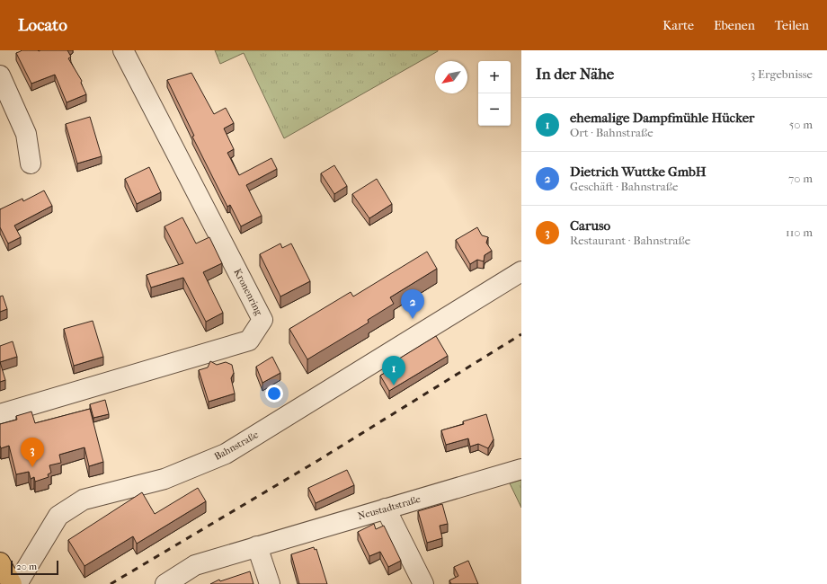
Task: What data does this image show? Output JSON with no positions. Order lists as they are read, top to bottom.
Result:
{
  "streets": {
    "street": ["Kronenring", "Bahnstraße", "Neustadtstraße"]
  },
  "scale_bar": "20 m",
  "north": "bottom left",
  "page": {
    "header": "Locato",
    "nav": ["Karte", "Ebenen", "Teilen"],
    "heading": ["In der Nähe", "3 Ergebnisse"],
    "map_buttons": ["+", "−"],
    "list": [
      {
        "mark": "1",
        "name": "ehemalige Dampfmühle Hücker",
        "note": "Ort · Bahnstraße",
        "value": "50 m"
      },
      {
        "mark": "2",
        "name": "Dietrich Wuttke GmbH",
        "note": "Geschäft · Bahnstraße",
        "value": "70 m"
      },
      {
        "mark": "3",
        "name": "Caruso",
        "note": "Restaurant · Bahnstraße",
        "value": "110 m"
      }
    ],
    "pins": ["2", "1", "3"],
    "scale": "20 m"
  }
}
